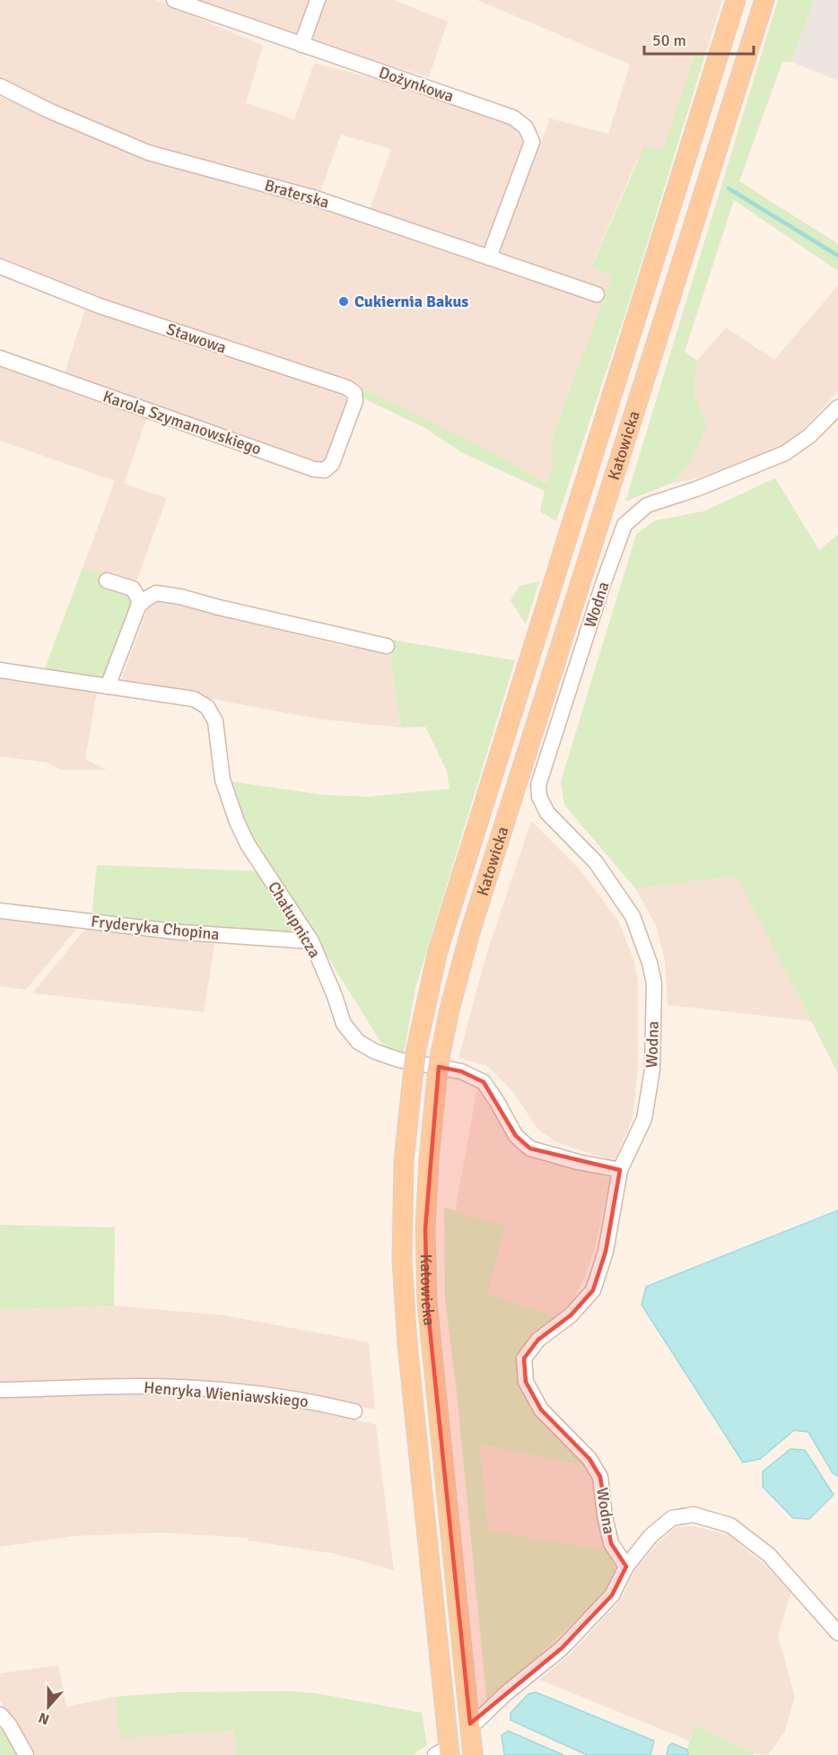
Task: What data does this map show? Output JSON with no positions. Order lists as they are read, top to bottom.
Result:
{
  "streets": {
    "main road": ["Katowicka"],
    "street": [
      "Dożynkowa",
      "Braterska",
      "Stawowa",
      "Karola Szymanowskiego",
      "Wodna",
      "Chałupnicza",
      "Fryderyka Chopina",
      "Henryka Wieniawskiego"
    ]
  },
  "crossings": [
    ["Dożynkowa", "Braterska"],
    ["Stawowa", "Karola Szymanowskiego"],
    ["Wodna", "Chałupnicza"],
    ["Chałupnicza", "Fryderyka Chopina"]
  ],
  "places": ["Cukiernia Bakus"],
  "scale_bar": "50 m",
  "north": "bottom"
}
